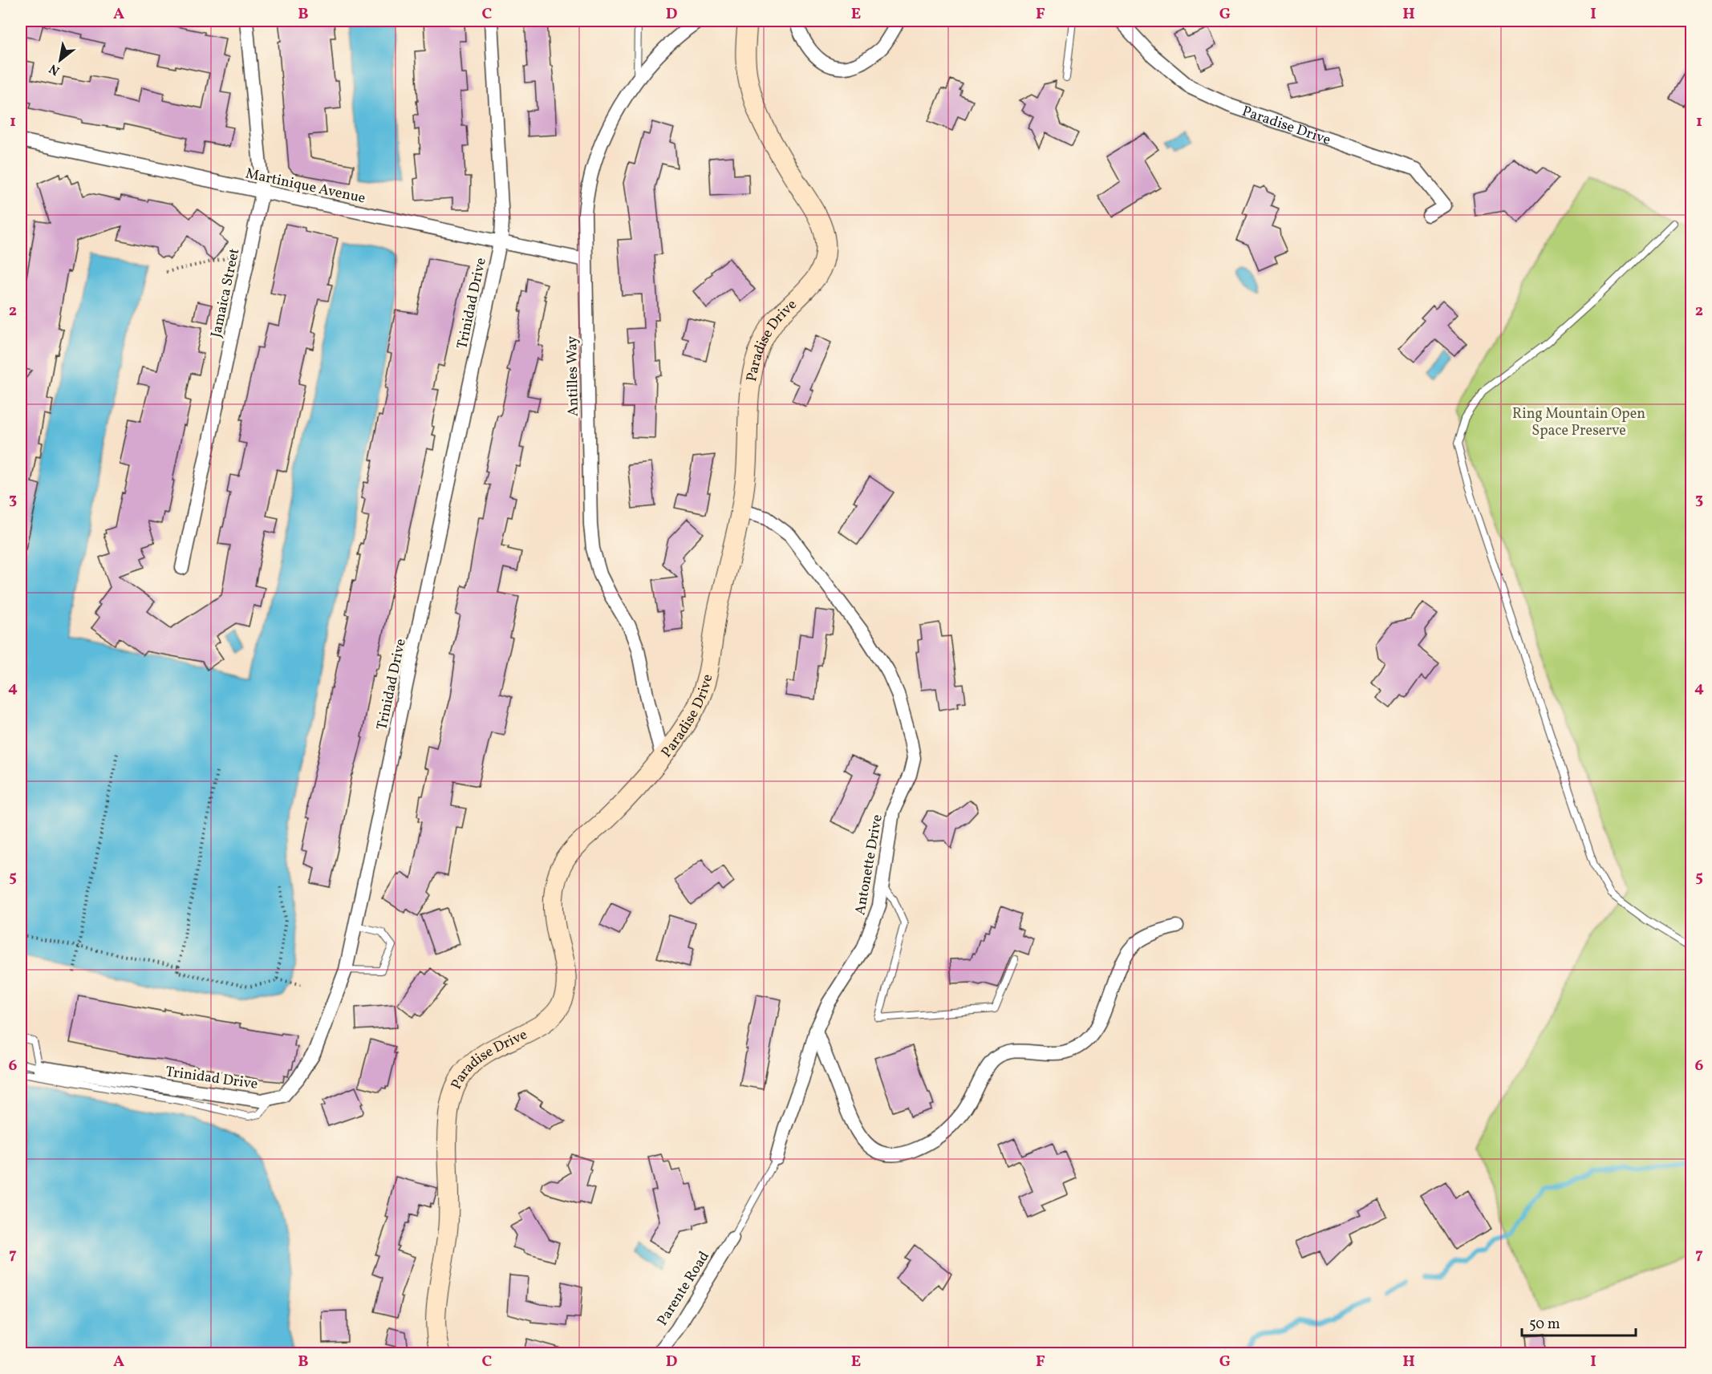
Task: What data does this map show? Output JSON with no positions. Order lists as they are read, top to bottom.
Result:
{
  "streets": {
    "street": [
      "Paradise Drive",
      "Martinique Avenue",
      "Jamaica Street",
      "Trinidad Drive",
      "Antilles Way",
      "Antonette Drive",
      "Parente Road"
    ]
  },
  "crossings": [
    ["Paradise Drive", "Antilles Way"],
    ["Paradise Drive", "Antonette Drive"],
    ["Martinique Avenue", "Jamaica Street"],
    ["Martinique Avenue", "Trinidad Drive"],
    ["Martinique Avenue", "Antilles Way"]
  ],
  "parks": ["Ring Mountain Open Space Preserve"],
  "scale_bar": "50 m",
  "north": "bottom left",
  "grid": {
    "columns": [
      "A",
      "B",
      "C",
      "D",
      "E",
      "F",
      "G",
      "H",
      "I"
    ],
    "rows": [
      "1",
      "2",
      "3",
      "4",
      "5",
      "6",
      "7"
    ]
  }
}
